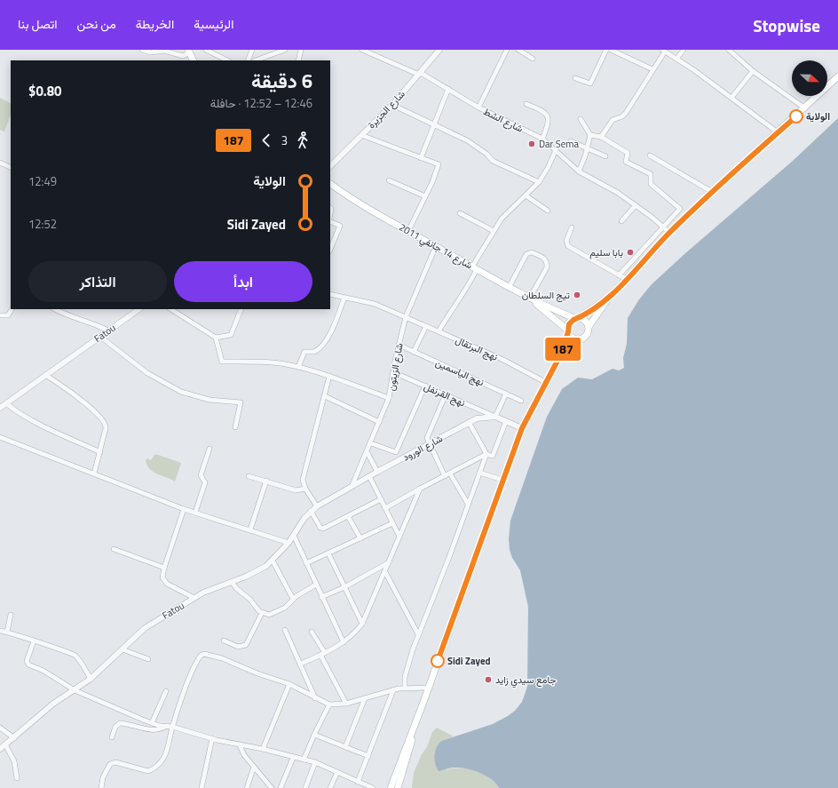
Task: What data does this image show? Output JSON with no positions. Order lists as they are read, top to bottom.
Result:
{
  "streets": {
    "main road": ["شارع 14 جانفي 2011"],
    "street": [
      "شارع الجزيرة",
      "شارع الشط",
      "Fatou",
      "نهج البرتقال",
      "شارع الزيتون",
      "نهج الياسمين",
      "نهج القرنفل",
      "شارع الورود"
    ]
  },
  "crossings": [
    ["شارع الجزيرة", "شارع الشط"],
    ["شارع 14 جانفي 2011", "شارع الزيتون"],
    ["Fatou", "شارع الزيتون"],
    ["Fatou", "شارع الورود"],
    ["نهج البرتقال", "شارع الزيتون"],
    ["شارع الزيتون", "نهج الياسمين"],
    ["شارع الزيتون", "نهج القرنفل"],
    ["شارع الزيتون", "شارع الورود"],
    ["نهج القرنفل", "شارع الورود"]
  ],
  "places": [
    "الولاية",
    "Dar Sema",
    "بابا سليم",
    "تيج السلطان",
    "Sidi Zayed",
    "جامع سيدي زايد"
  ],
  "lines": ["bus line 187"],
  "north": "right",
  "page": {
    "header": "Stopwise",
    "nav": [
      "الرئيسية",
      "الخريطة",
      "من نحن",
      "اتصل بنا"
    ],
    "on_map": "187",
    "heading": ["6 دقيقة", "12:46 – 12:52 · حافلة", "$0.80"],
    "legs": ["3", "187"],
    "list": [
      {
        "name": "الولاية",
        "value": "12:49"
      },
      {
        "name": "Sidi Zayed",
        "value": "12:52"
      }
    ],
    "buttons": ["ابدأ", "التذاكر"]
  }
}
